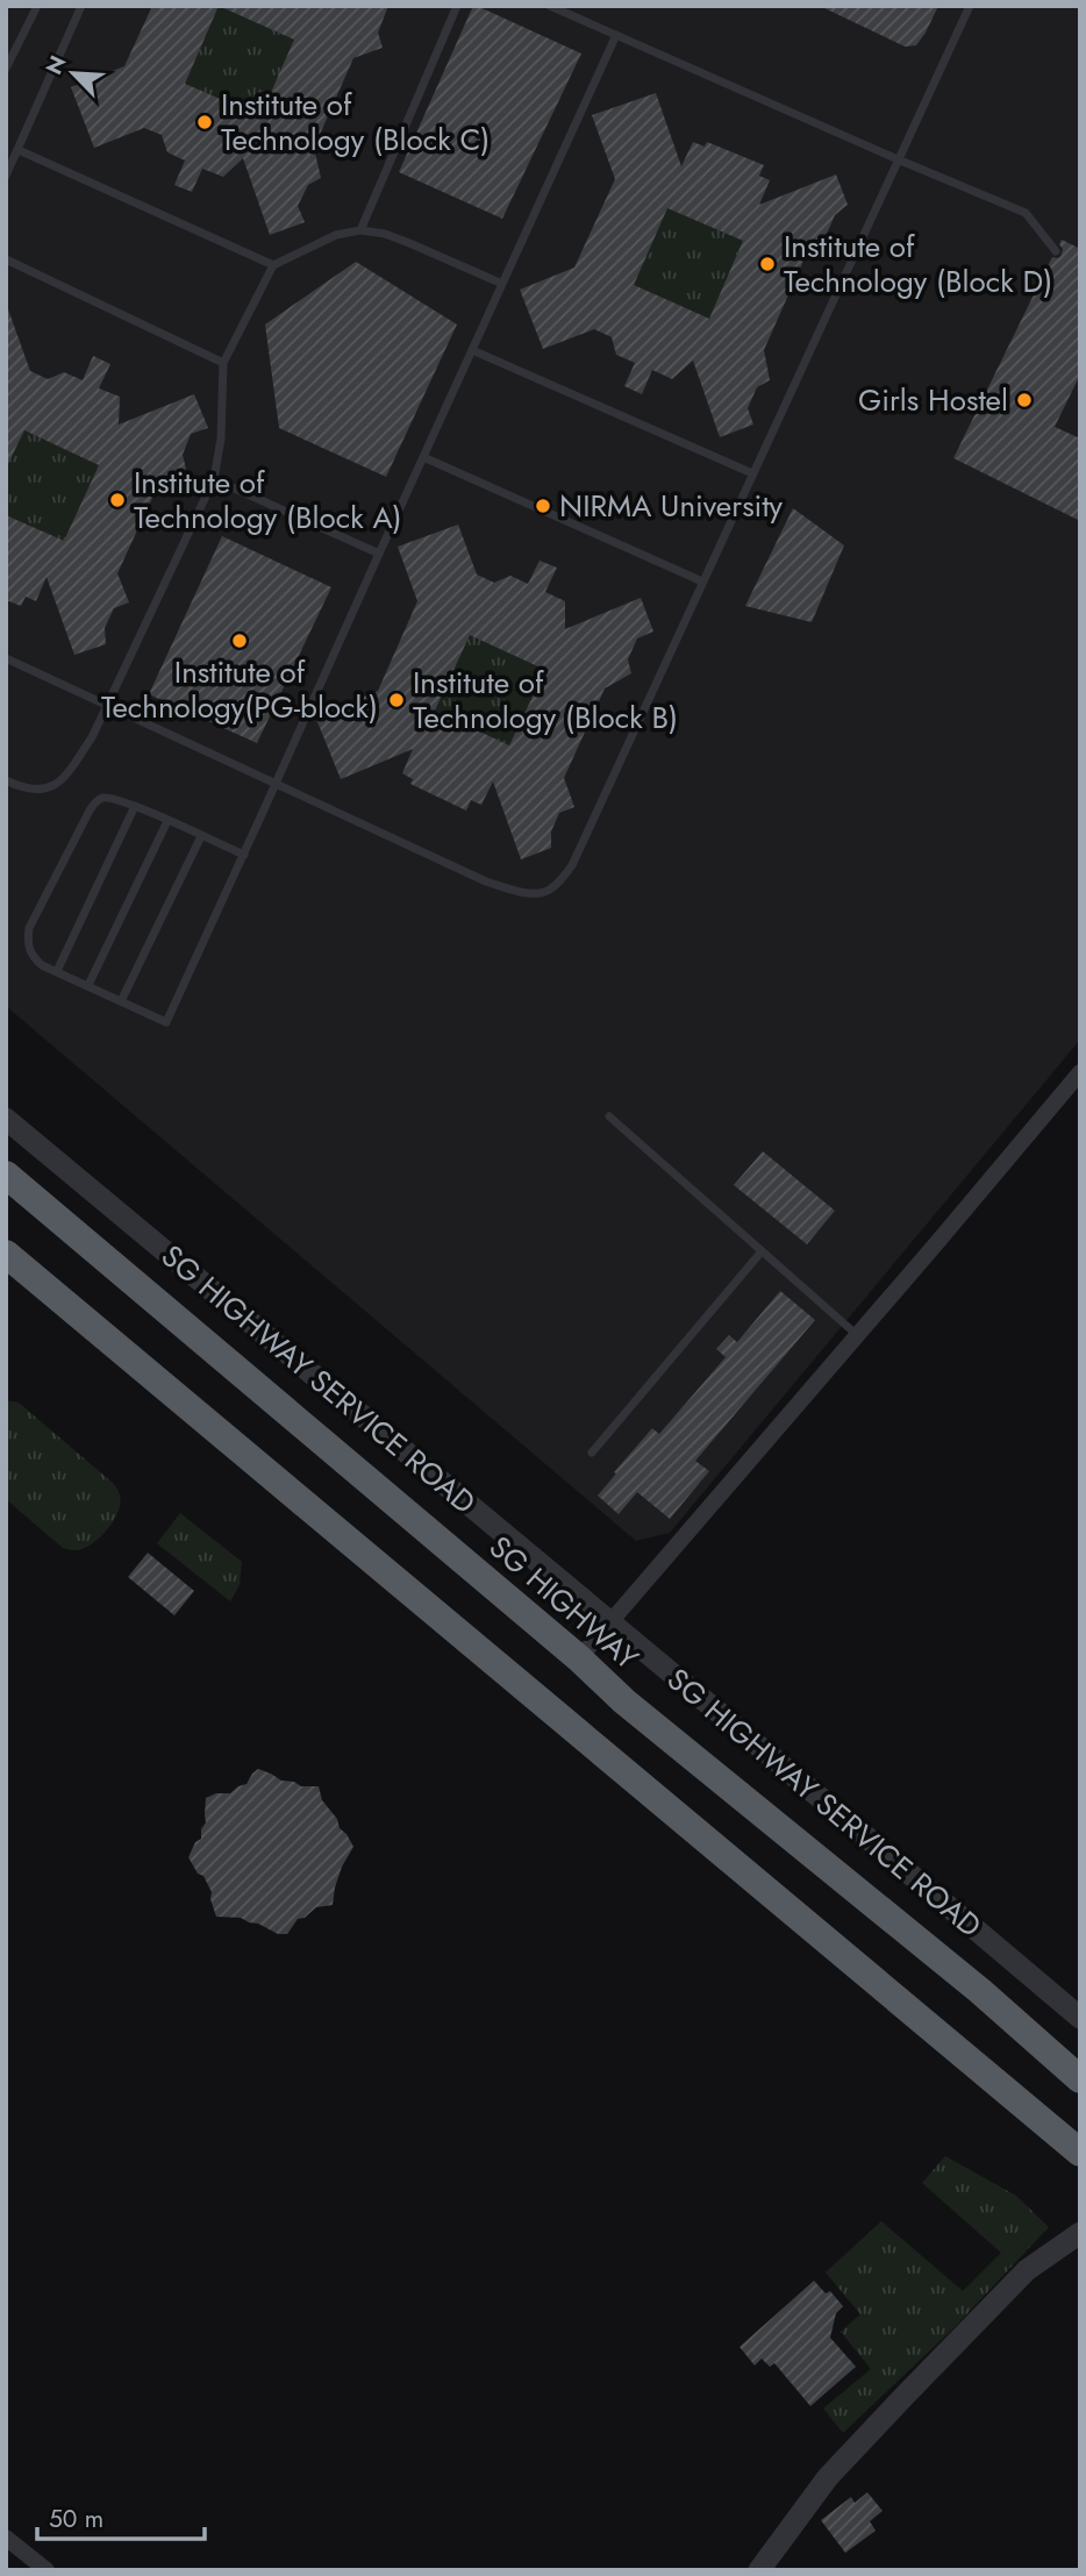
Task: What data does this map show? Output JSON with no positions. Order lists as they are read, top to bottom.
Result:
{
  "streets": {
    "highway": ["SG HIGHWAY"],
    "street": ["SG HIGHWAY SERVICE ROAD"]
  },
  "places": [
    "Institute of Technology (Block C)",
    "Institute of Technology (Block D)",
    "Girls Hostel",
    "Institute of Technology (Block A)",
    "NIRMA University",
    "Institute of Technology(PG-block)",
    "Institute of Technology (Block B)"
  ],
  "scale_bar": "50 m",
  "north": "top left"
}
